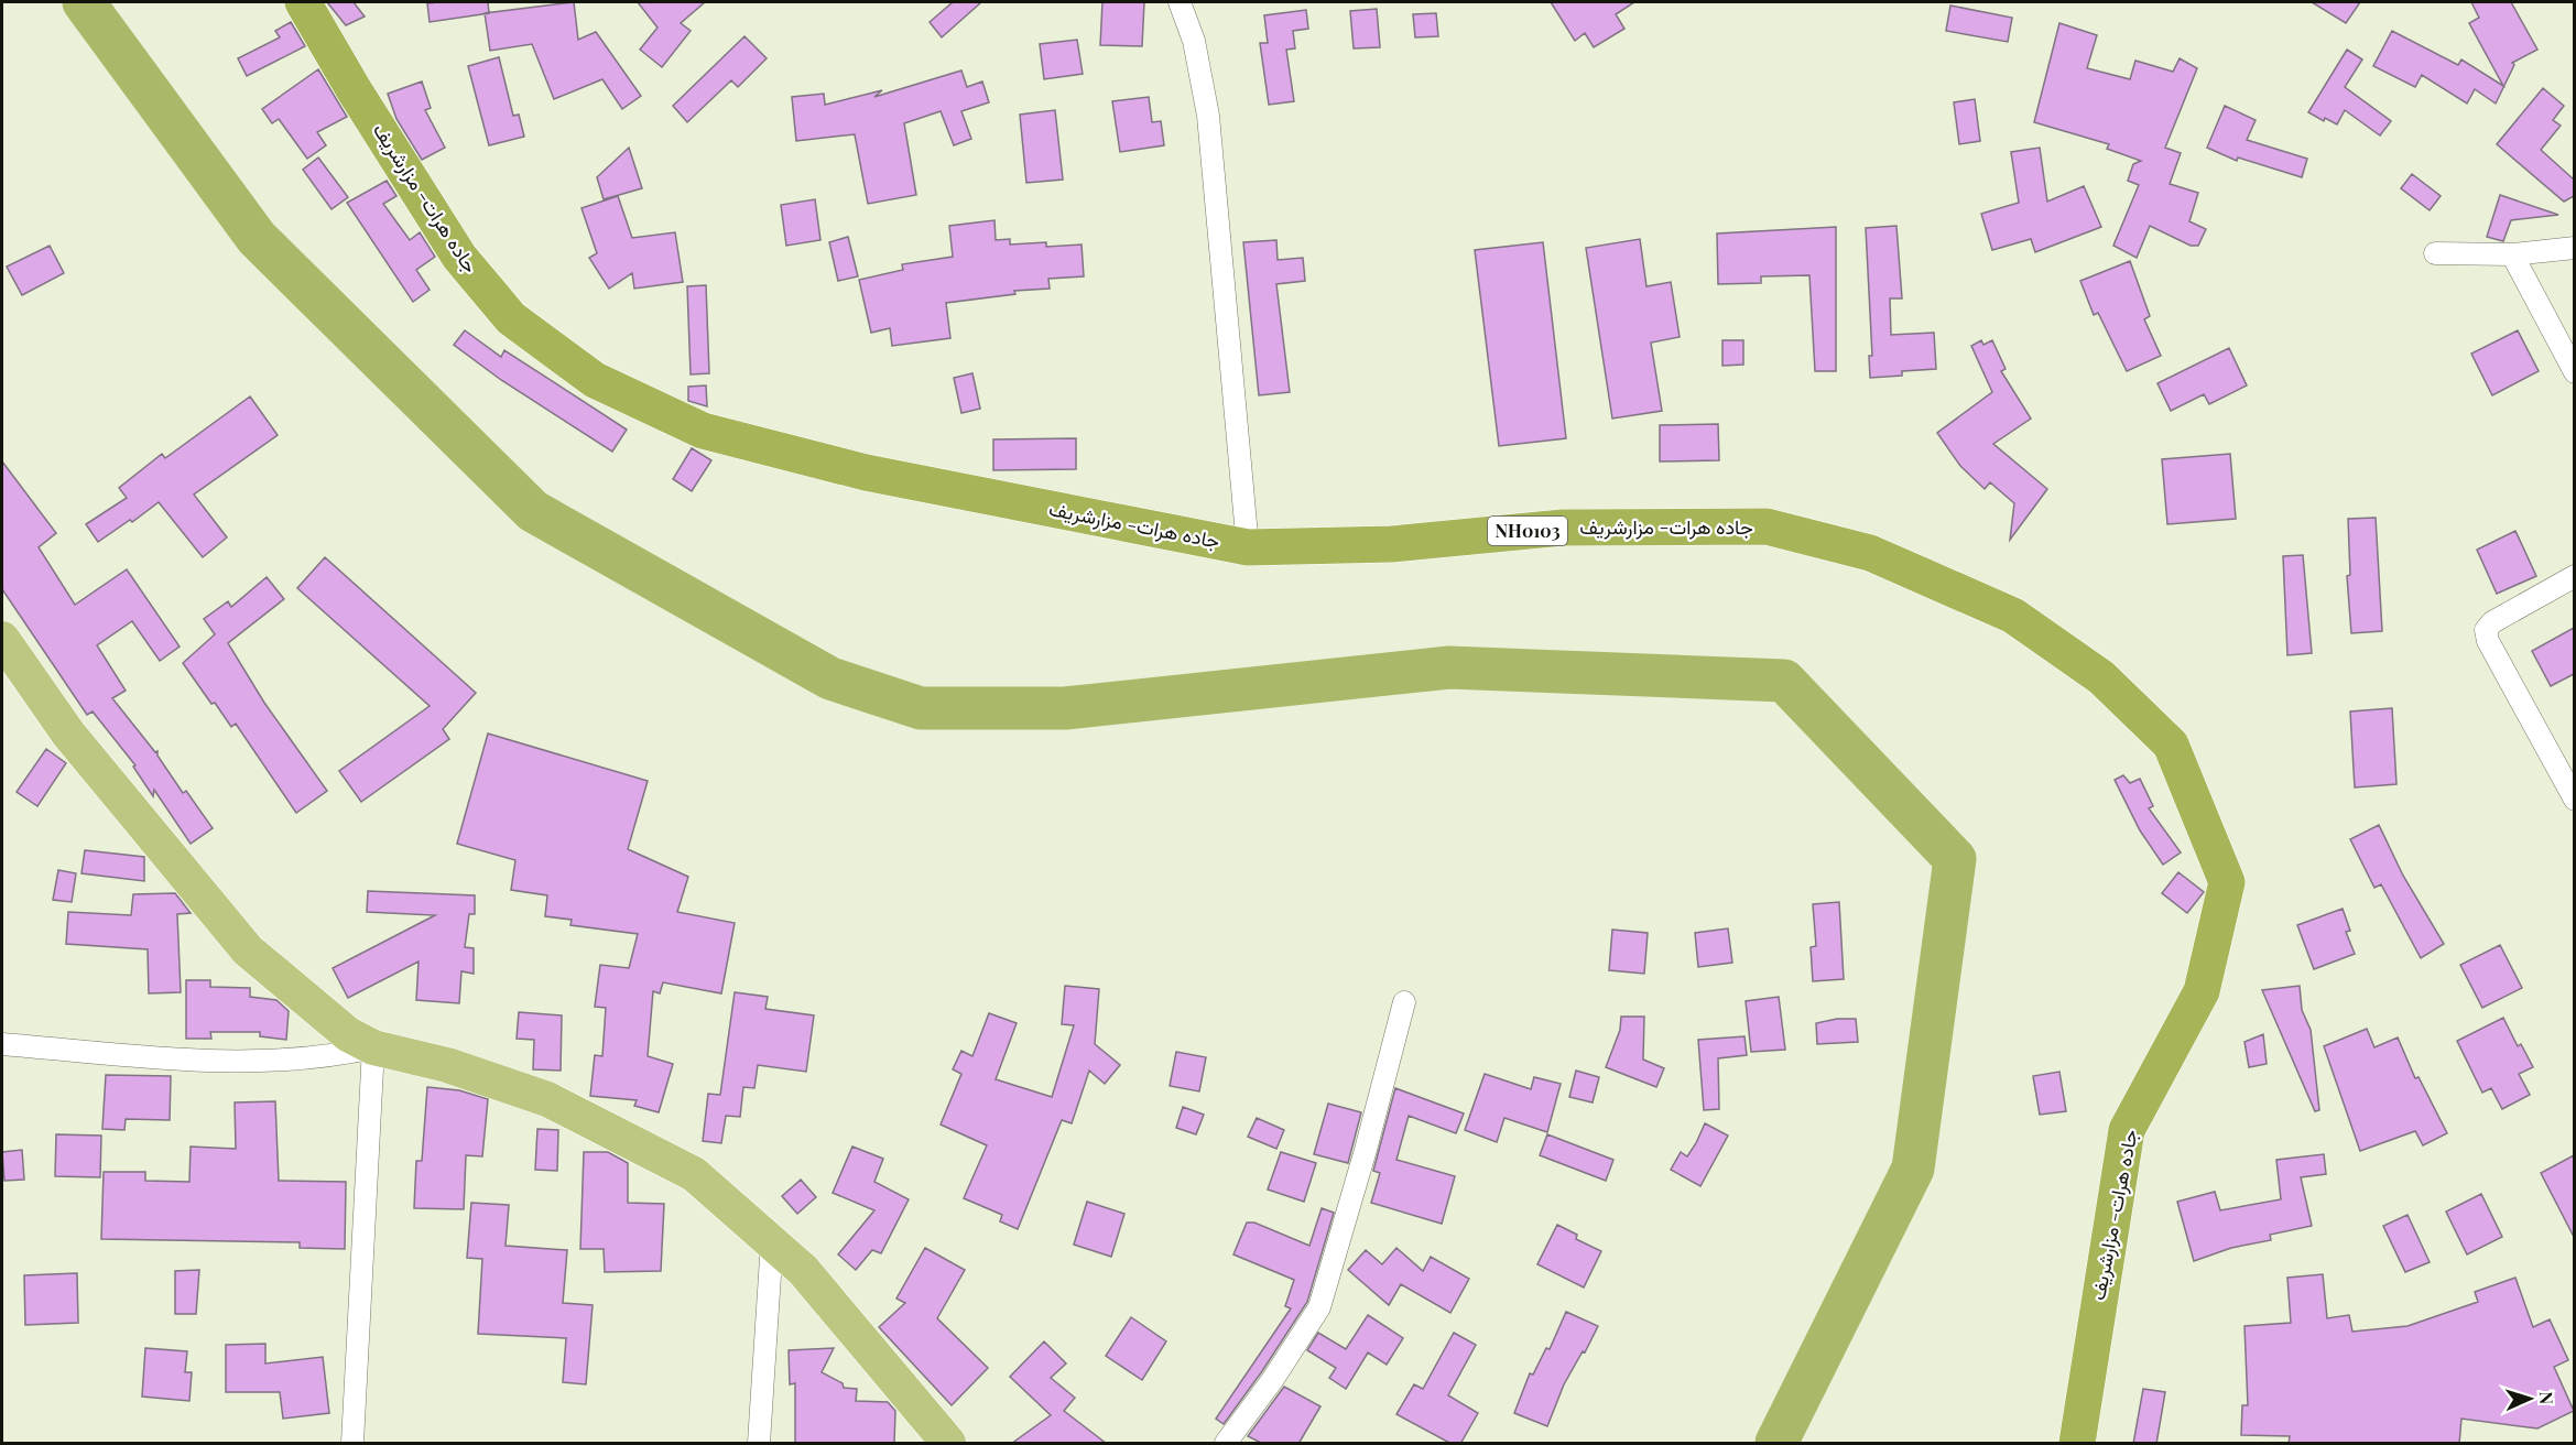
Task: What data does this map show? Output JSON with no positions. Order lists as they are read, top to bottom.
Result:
{
  "streets": {
    "highway": ["جاده هرات- مزارشریف", "NH0103"]
  },
  "north": "right"
}
